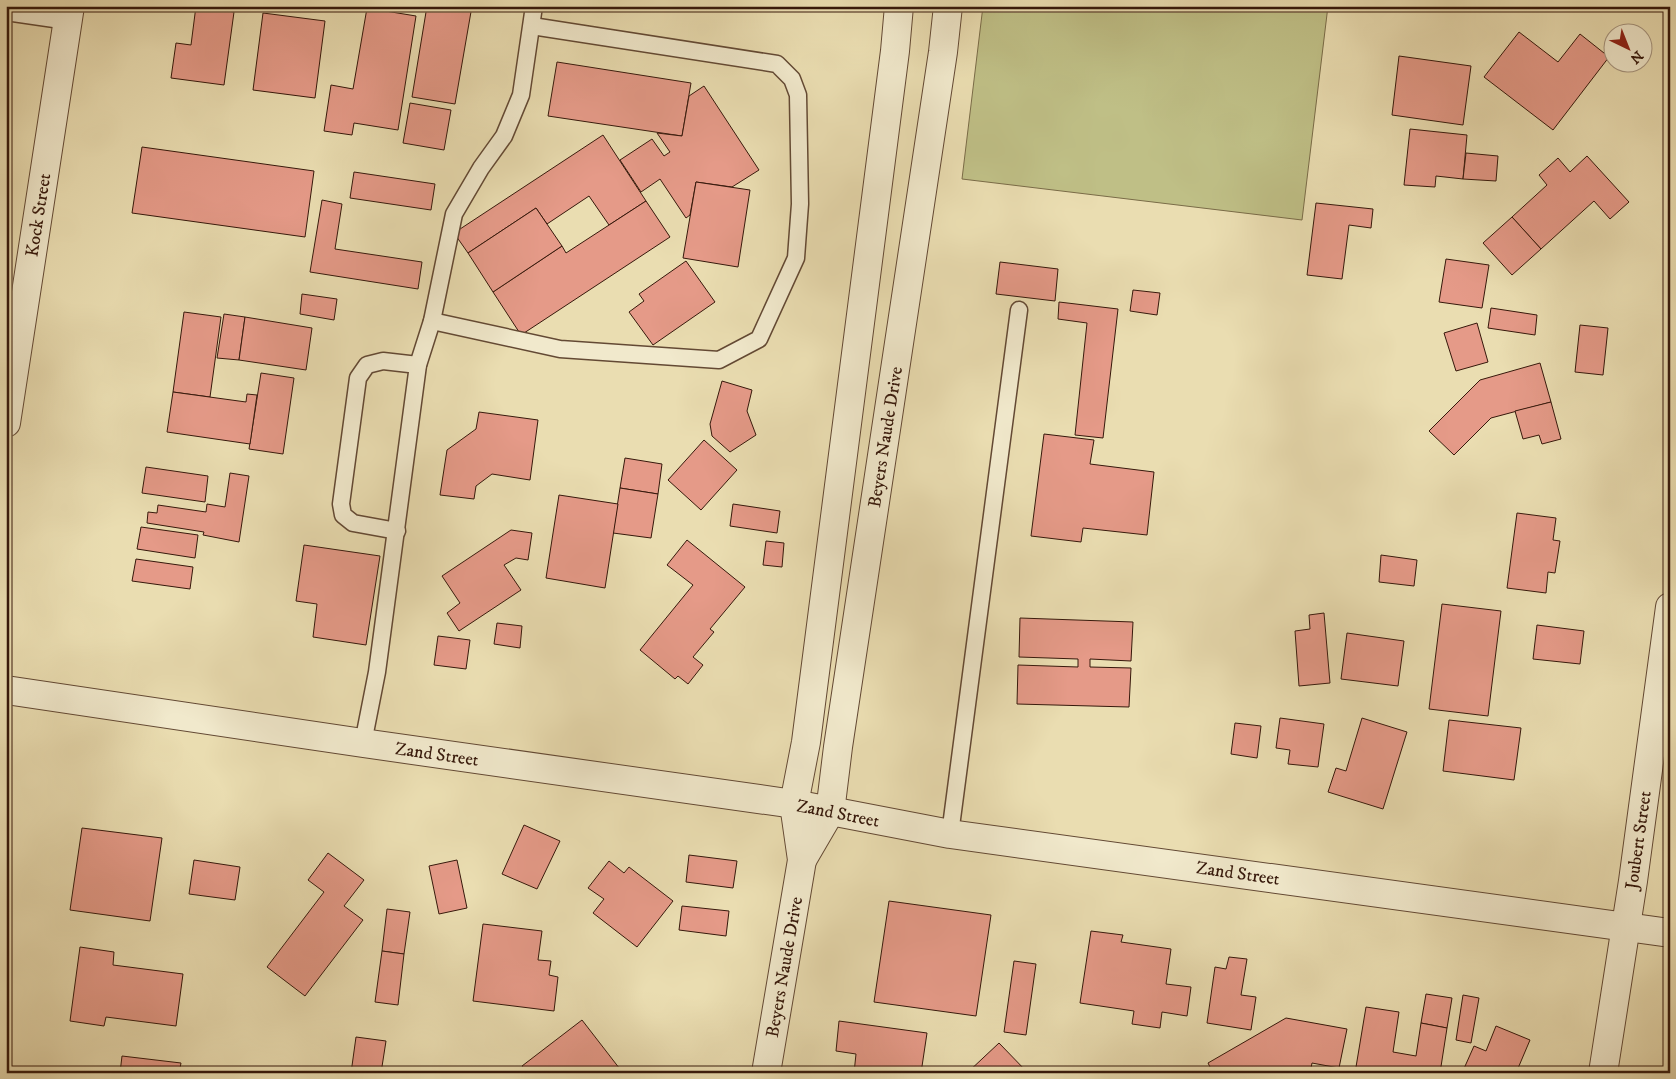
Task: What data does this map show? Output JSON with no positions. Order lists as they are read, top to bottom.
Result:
{
  "streets": {
    "street": [
      "Kock Street",
      "Beyers Naude Drive",
      "Zand Street",
      "Joubert Street"
    ]
  },
  "crossings": [
    ["Beyers Naude Drive", "Zand Street"],
    ["Zand Street", "Joubert Street"]
  ],
  "north": "bottom right"
}
